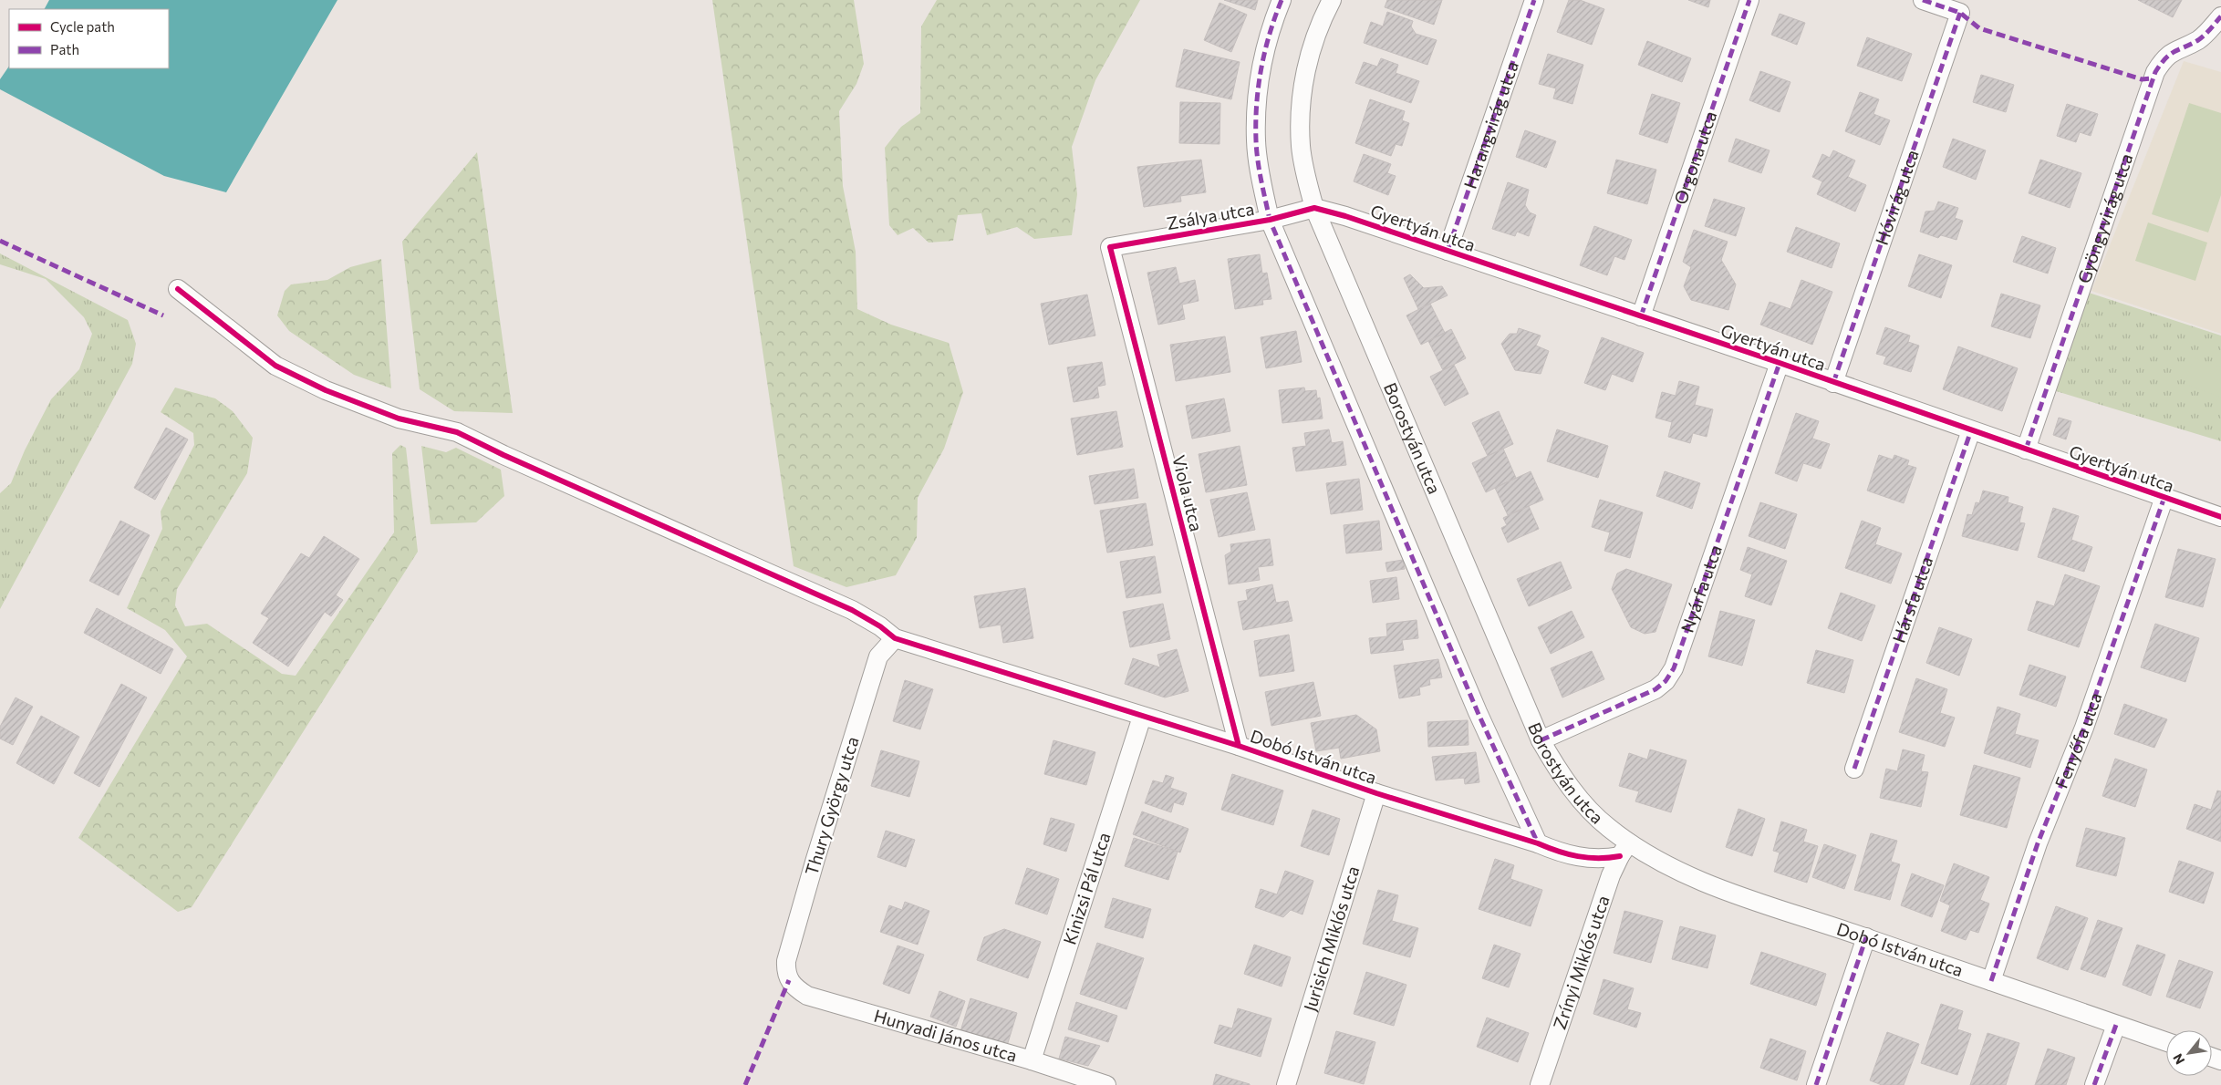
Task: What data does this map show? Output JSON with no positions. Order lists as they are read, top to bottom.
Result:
{
  "streets": {
    "street": [
      "Harangvirág utca",
      "Orgona utca",
      "Hóvirág utca",
      "Zsálya utca",
      "Gyöngyvirág utca",
      "Gyertyán utca",
      "Borostyán utca",
      "Viola utca",
      "Nyárfa utca",
      "Hársfa utca",
      "Fenyőfa utca",
      "Dobó István utca",
      "Thury György utca",
      "Kinizsi Pál utca",
      "Jurisich Miklós utca",
      "Zrínyi Miklós utca",
      "Hunyadi János utca"
    ]
  },
  "crossings": [
    ["Harangvirág utca", "Gyertyán utca"],
    ["Orgona utca", "Gyertyán utca"],
    ["Hóvirág utca", "Gyertyán utca"],
    ["Zsálya utca", "Gyertyán utca"],
    ["Zsálya utca", "Borostyán utca"],
    ["Zsálya utca", "Viola utca"],
    ["Gyöngyvirág utca", "Gyertyán utca"],
    ["Gyertyán utca", "Borostyán utca"],
    ["Gyertyán utca", "Nyárfa utca"],
    ["Gyertyán utca", "Hársfa utca"],
    ["Gyertyán utca", "Fenyőfa utca"],
    ["Borostyán utca", "Nyárfa utca"],
    ["Borostyán utca", "Dobó István utca"],
    ["Borostyán utca", "Zrínyi Miklós utca"],
    ["Viola utca", "Dobó István utca"],
    ["Fenyőfa utca", "Dobó István utca"],
    ["Dobó István utca", "Thury György utca"],
    ["Dobó István utca", "Kinizsi Pál utca"],
    ["Dobó István utca", "Jurisich Miklós utca"],
    ["Dobó István utca", "Zrínyi Miklós utca"],
    ["Thury György utca", "Hunyadi János utca"],
    ["Kinizsi Pál utca", "Hunyadi János utca"]
  ],
  "legend": ["Cycle path", "Path"],
  "north": "bottom left"
}
